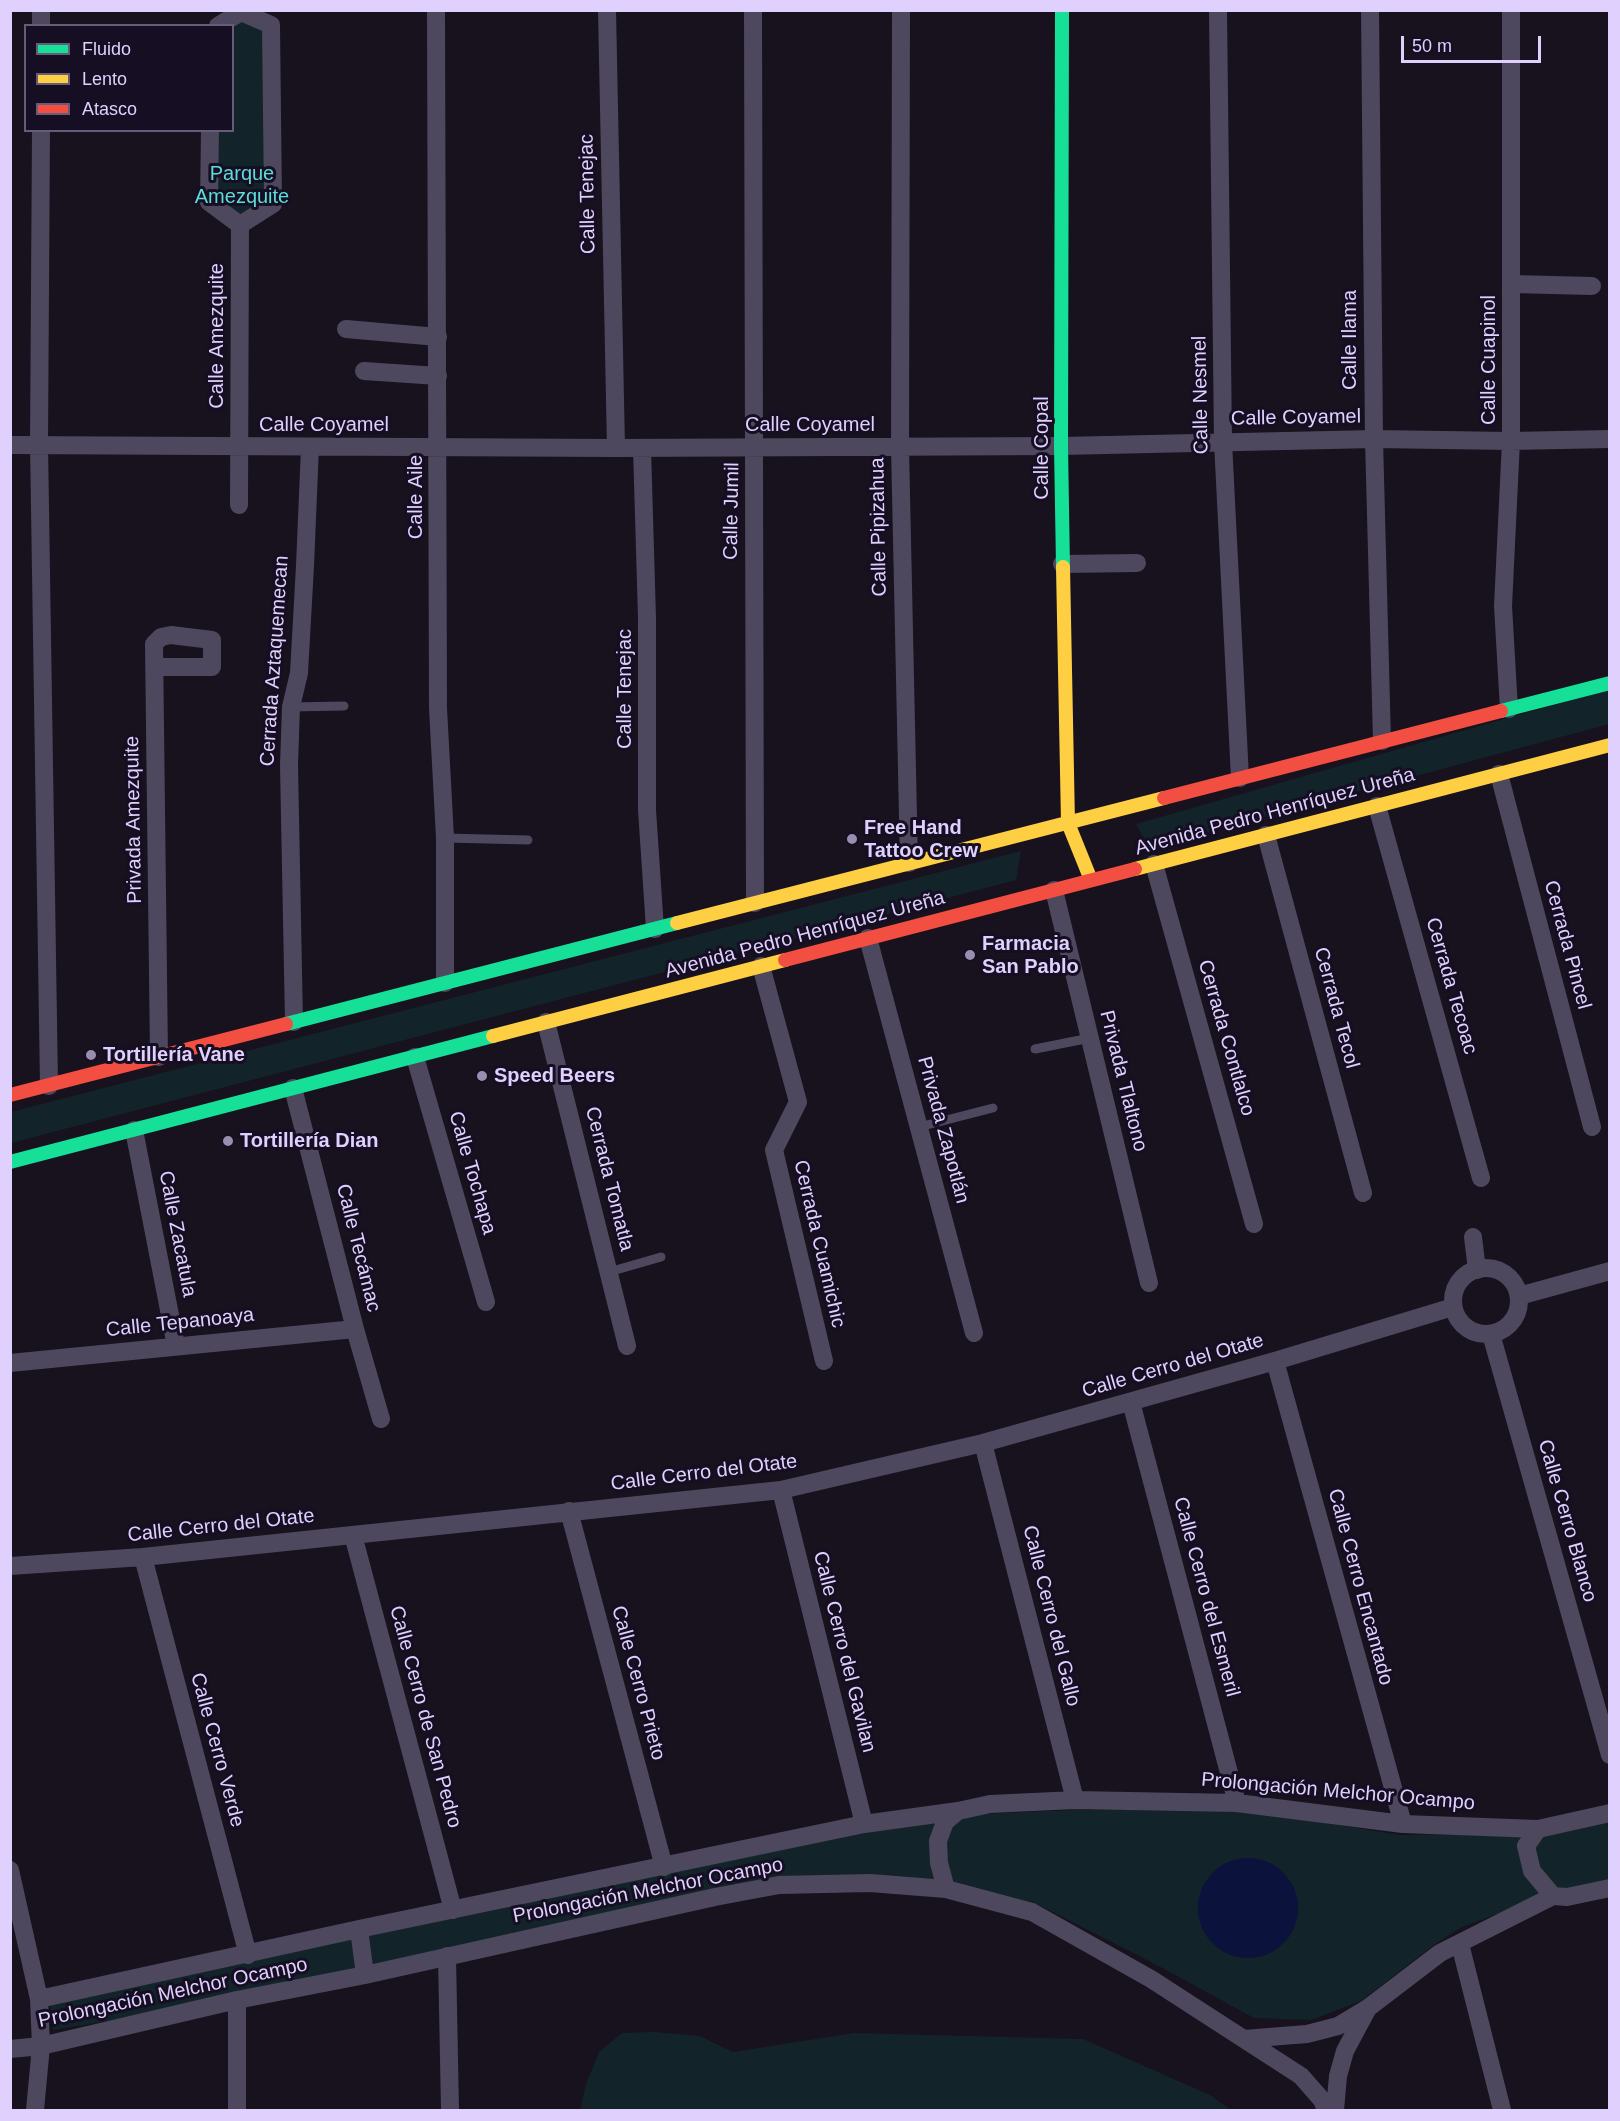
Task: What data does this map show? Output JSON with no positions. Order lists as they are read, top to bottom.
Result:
{
  "streets": {
    "main road": ["Calle Copal", "Avenida Pedro Henríquez Ureña"],
    "street": [
      "Calle Tenejac",
      "Calle Amezquite",
      "Calle Ilama",
      "Calle Cuapinol",
      "Calle Nesmel",
      "Calle Coyamel",
      "Calle Aile",
      "Calle Jumil",
      "Calle Pipizahua",
      "Cerrada Aztaquemecan",
      "Privada Amezquite",
      "Cerrada Pincel",
      "Cerrada Tecoac",
      "Cerrada Tecol",
      "Cerrada Contlalco",
      "Privada Tlaltono",
      "Privada Zapotlán",
      "Calle Tochapa",
      "Cerrada Tomatla",
      "Calle Zacatula",
      "Cerrada Cuamichic",
      "Calle Tecámac",
      "Calle Tepanoaya",
      "Calle Cerro del Otate",
      "Calle Cerro Blanco",
      "Calle Cerro Encantado",
      "Calle Cerro del Esmeril",
      "Calle Cerro del Gallo",
      "Calle Cerro del Gavilan",
      "Calle Cerro Prieto",
      "Calle Cerro de San Pedro",
      "Calle Cerro Verde",
      "Prolongación Melchor Ocampo"
    ]
  },
  "crossings": [
    ["Calle Tenejac", "Calle Coyamel"],
    ["Calle Tenejac", "Avenida Pedro Henríquez Ureña"],
    ["Calle Amezquite", "Calle Coyamel"],
    ["Calle Ilama", "Calle Coyamel"],
    ["Calle Ilama", "Avenida Pedro Henríquez Ureña"],
    ["Calle Cuapinol", "Calle Coyamel"],
    ["Calle Cuapinol", "Avenida Pedro Henríquez Ureña"],
    ["Calle Nesmel", "Calle Coyamel"],
    ["Calle Nesmel", "Avenida Pedro Henríquez Ureña"],
    ["Calle Coyamel", "Calle Copal"],
    ["Calle Coyamel", "Calle Aile"],
    ["Calle Coyamel", "Calle Jumil"],
    ["Calle Coyamel", "Calle Pipizahua"],
    ["Calle Coyamel", "Cerrada Aztaquemecan"],
    ["Calle Copal", "Avenida Pedro Henríquez Ureña"],
    ["Calle Aile", "Avenida Pedro Henríquez Ureña"],
    ["Calle Jumil", "Avenida Pedro Henríquez Ureña"],
    ["Calle Pipizahua", "Avenida Pedro Henríquez Ureña"],
    ["Cerrada Aztaquemecan", "Avenida Pedro Henríquez Ureña"],
    ["Avenida Pedro Henríquez Ureña", "Privada Amezquite"],
    ["Avenida Pedro Henríquez Ureña", "Cerrada Pincel"],
    ["Avenida Pedro Henríquez Ureña", "Cerrada Tecoac"],
    ["Avenida Pedro Henríquez Ureña", "Cerrada Tecol"],
    ["Avenida Pedro Henríquez Ureña", "Cerrada Contlalco"],
    ["Avenida Pedro Henríquez Ureña", "Privada Tlaltono"],
    ["Avenida Pedro Henríquez Ureña", "Privada Zapotlán"],
    ["Avenida Pedro Henríquez Ureña", "Calle Tochapa"],
    ["Avenida Pedro Henríquez Ureña", "Cerrada Tomatla"],
    ["Avenida Pedro Henríquez Ureña", "Calle Zacatula"],
    ["Avenida Pedro Henríquez Ureña", "Cerrada Cuamichic"],
    ["Avenida Pedro Henríquez Ureña", "Calle Tecámac"],
    ["Calle Zacatula", "Calle Tepanoaya"],
    ["Calle Tecámac", "Calle Tepanoaya"],
    ["Calle Cerro del Otate", "Calle Cerro Blanco"],
    ["Calle Cerro del Otate", "Calle Cerro Encantado"],
    ["Calle Cerro del Otate", "Calle Cerro del Esmeril"],
    ["Calle Cerro del Otate", "Calle Cerro del Gallo"],
    ["Calle Cerro del Otate", "Calle Cerro del Gavilan"],
    ["Calle Cerro del Otate", "Calle Cerro Prieto"],
    ["Calle Cerro del Otate", "Calle Cerro de San Pedro"],
    ["Calle Cerro del Otate", "Calle Cerro Verde"],
    ["Calle Cerro Encantado", "Prolongación Melchor Ocampo"],
    ["Calle Cerro del Esmeril", "Prolongación Melchor Ocampo"],
    ["Calle Cerro del Gallo", "Prolongación Melchor Ocampo"],
    ["Calle Cerro del Gavilan", "Prolongación Melchor Ocampo"],
    ["Calle Cerro Prieto", "Prolongación Melchor Ocampo"],
    ["Calle Cerro de San Pedro", "Prolongación Melchor Ocampo"],
    ["Calle Cerro Verde", "Prolongación Melchor Ocampo"]
  ],
  "parks": ["Parque Amezquite"],
  "places": [
    "Free Hand Tattoo Crew",
    "Farmacia San Pablo",
    "Tortillería Vane",
    "Speed Beers",
    "Tortillería Dian"
  ],
  "legend": ["Fluido", "Lento", "Atasco"],
  "scale_bar": "50 m"
}
